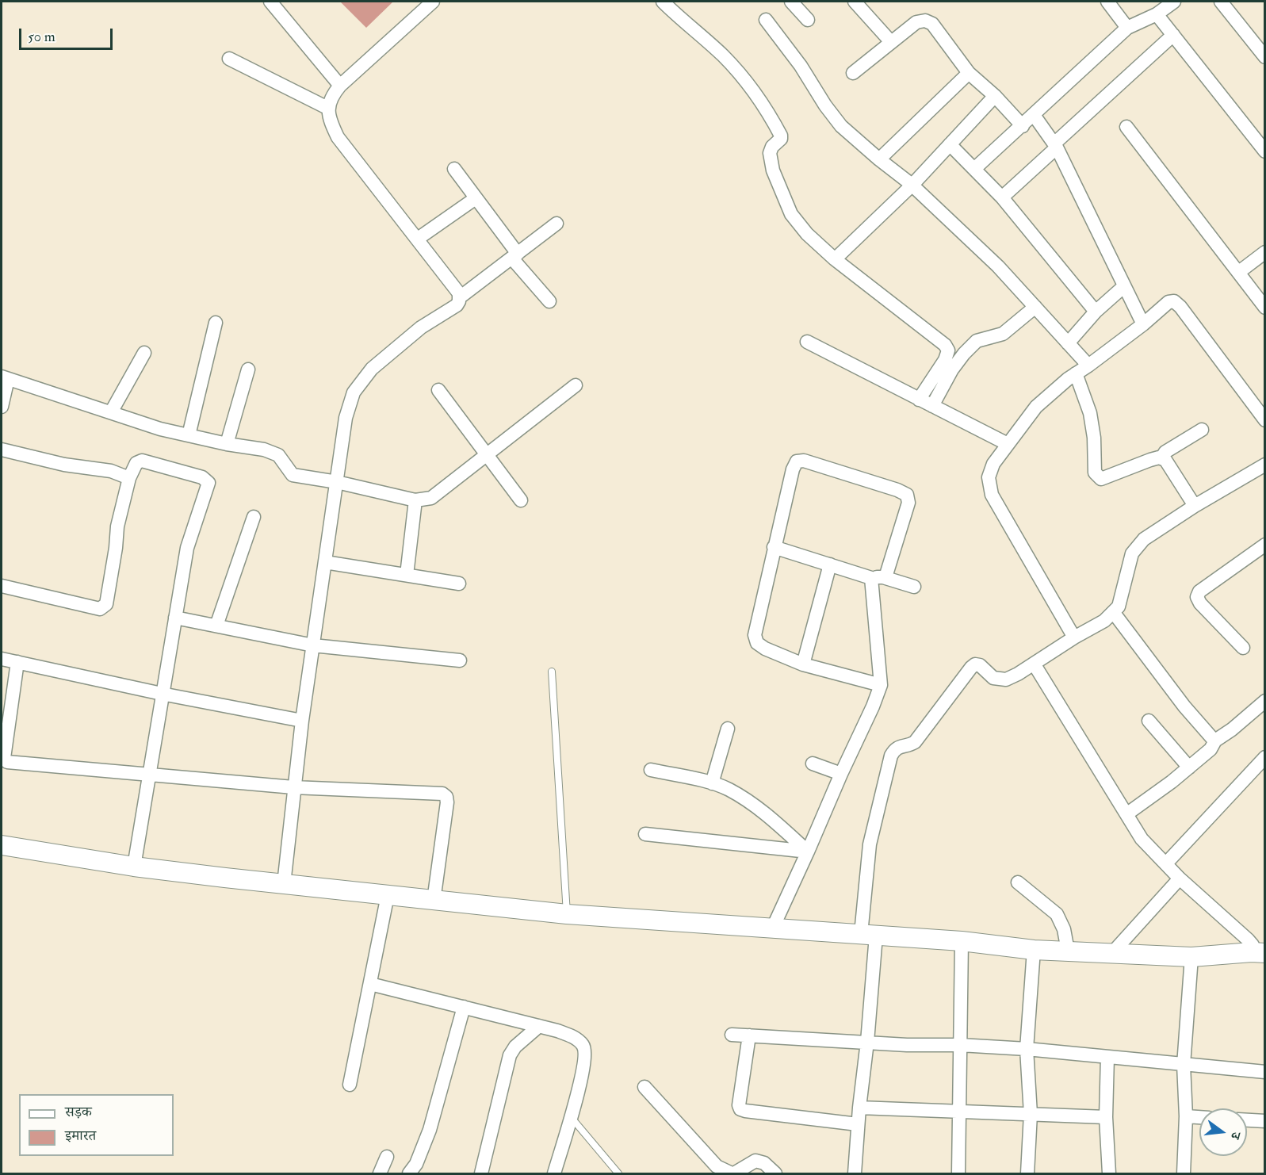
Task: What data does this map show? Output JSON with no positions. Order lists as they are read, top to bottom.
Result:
{
  "legend": ["सड़क", "इमारत"],
  "scale_bar": "50 m",
  "north": "right"
}
